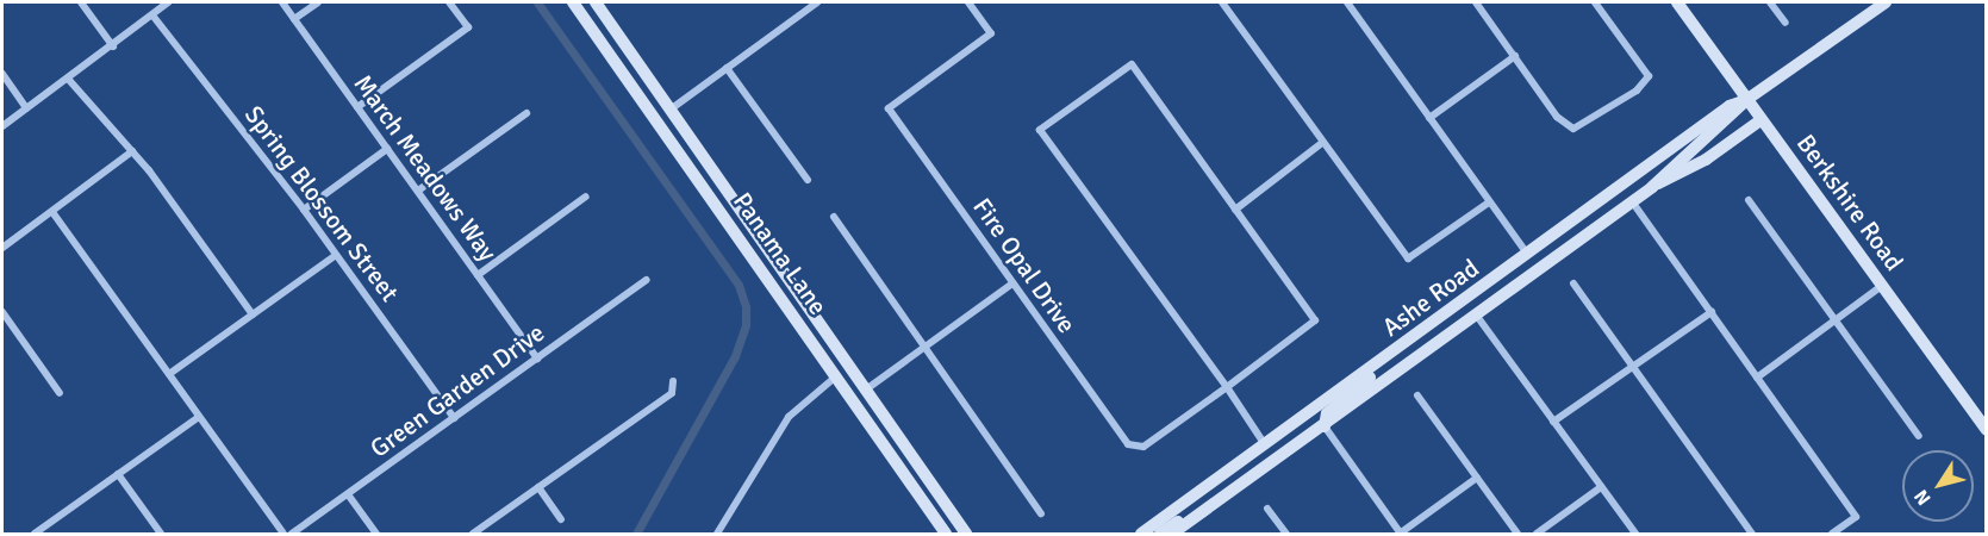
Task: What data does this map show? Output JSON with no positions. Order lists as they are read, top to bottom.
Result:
{
  "streets": {
    "main road": ["Berkshire Road", "Panama Lane", "Ashe Road"],
    "street": [
      "March Meadows Way",
      "Spring Blossom Street",
      "Fire Opal Drive",
      "Green Garden Drive"
    ]
  },
  "crossings": [
    ["March Meadows Way", "Green Garden Drive"],
    ["Berkshire Road", "Ashe Road"],
    ["Spring Blossom Street", "Green Garden Drive"]
  ],
  "north": "bottom left"
}
